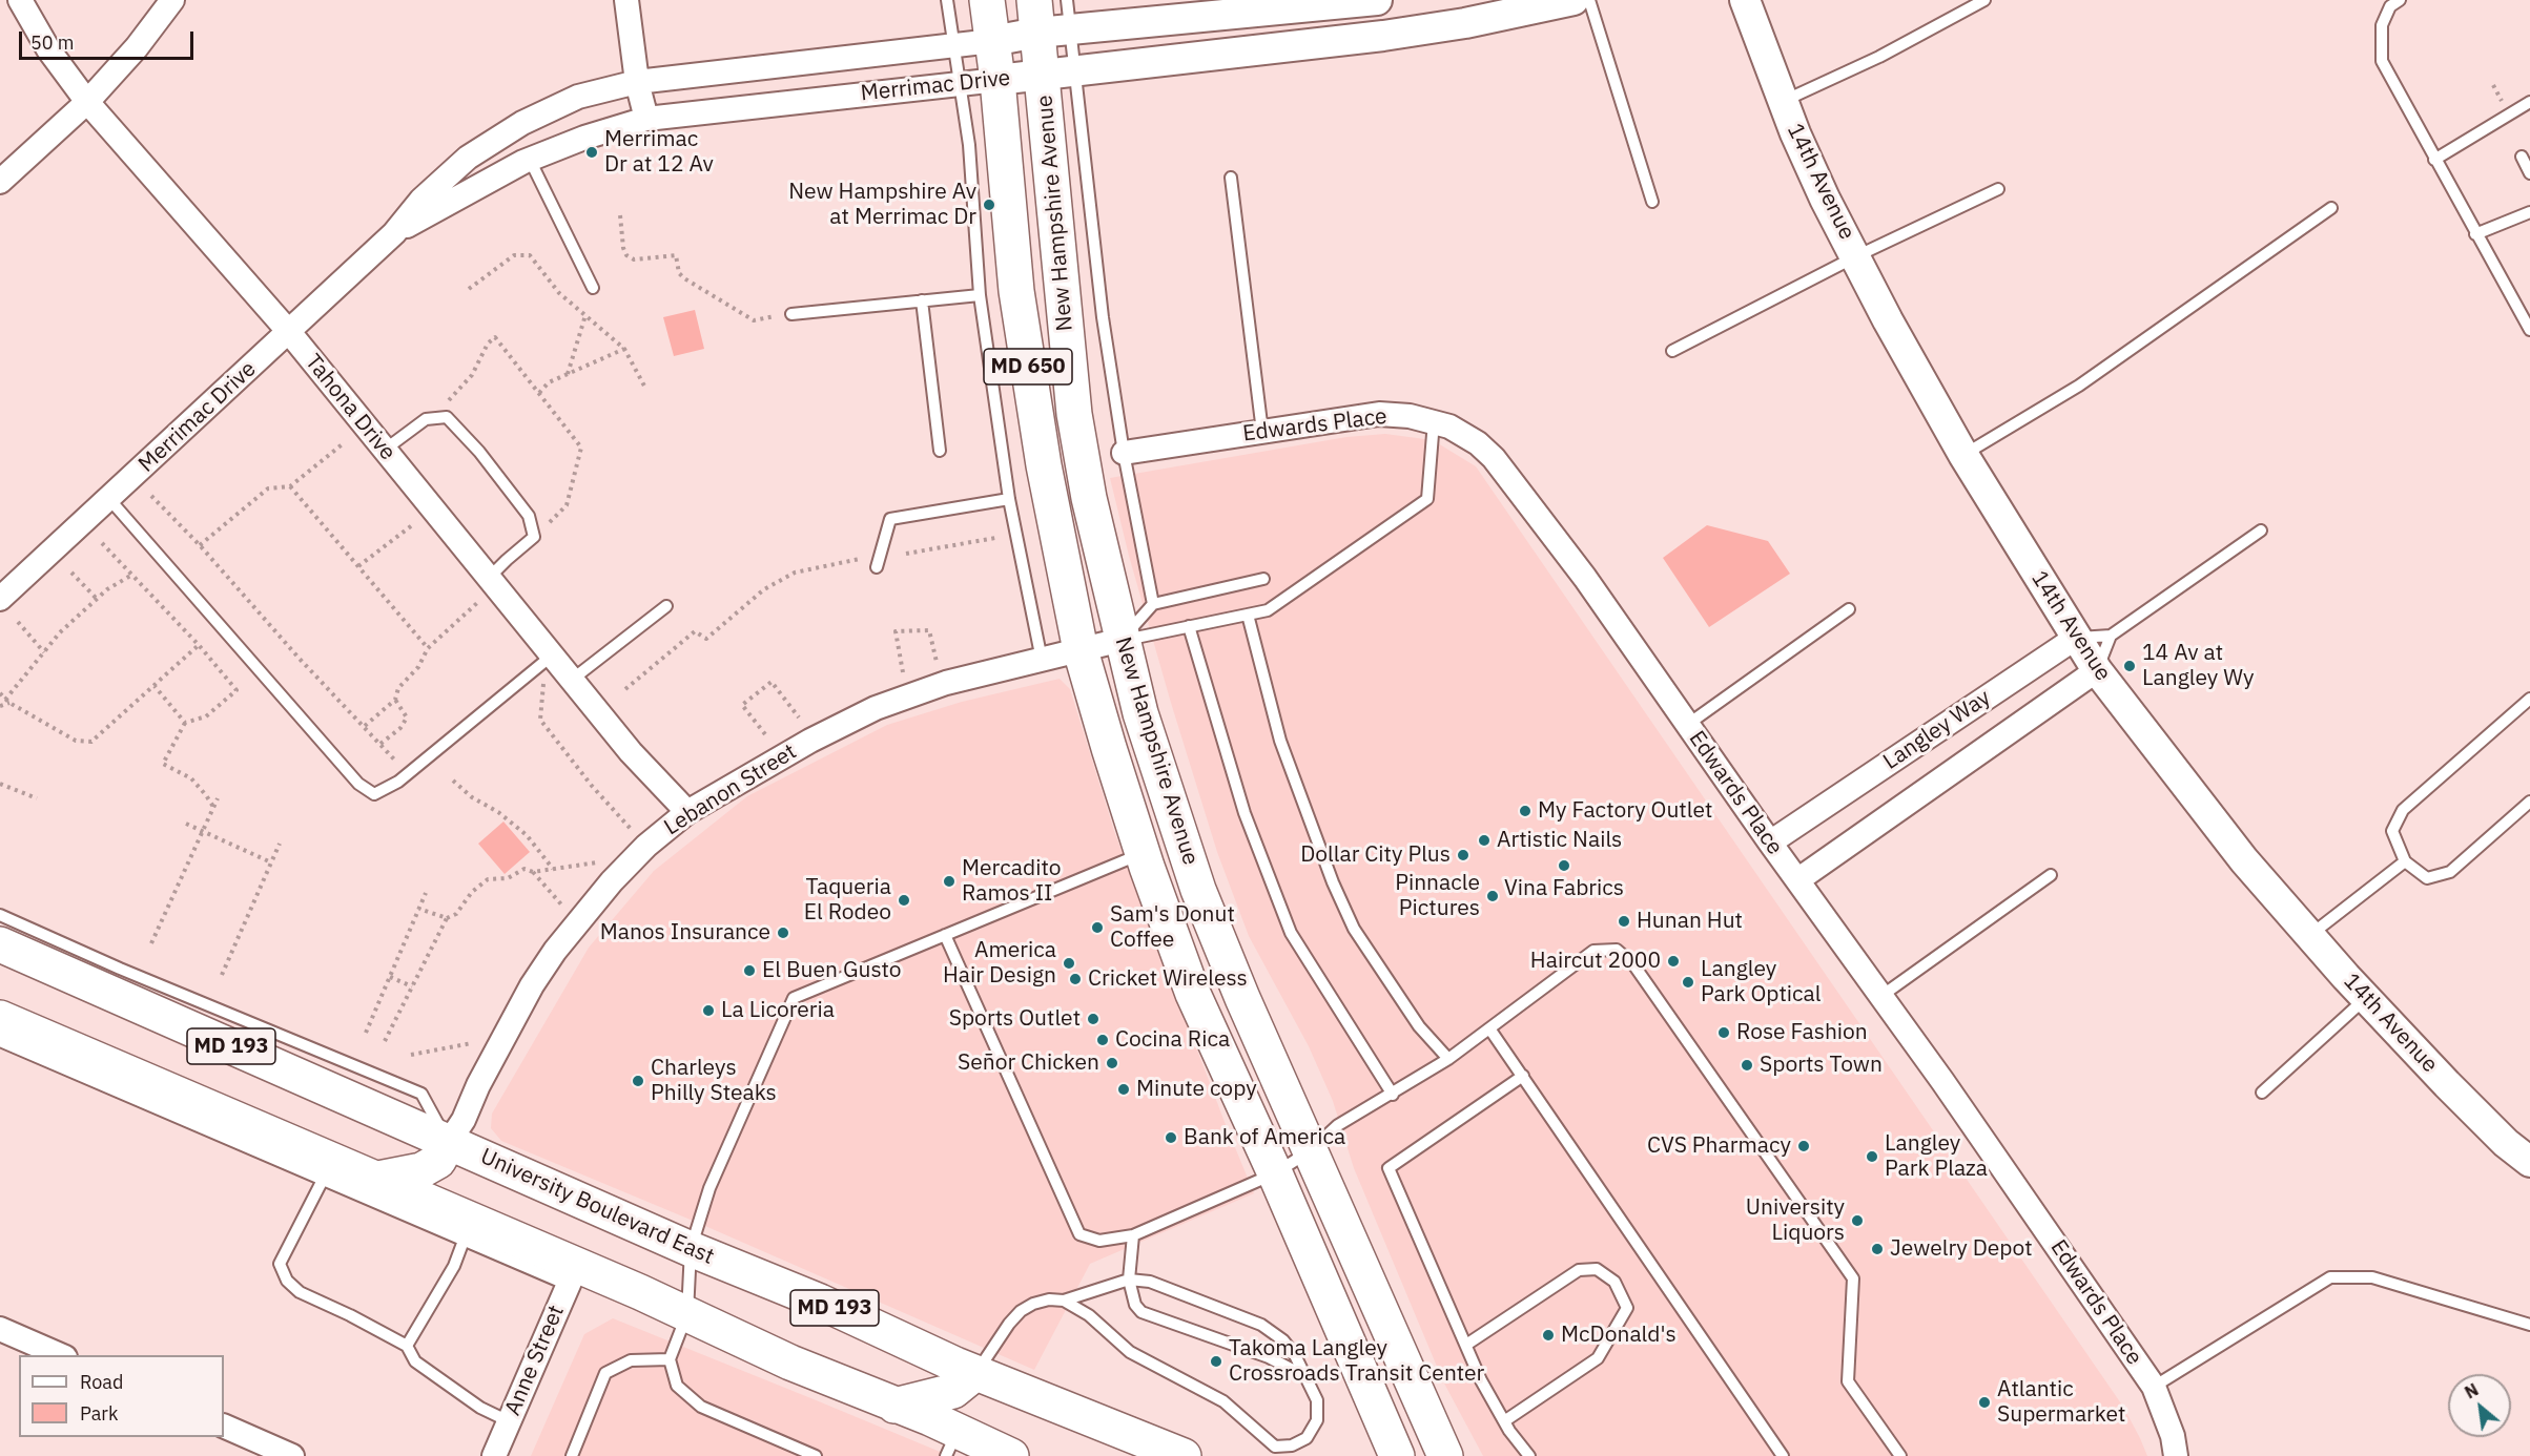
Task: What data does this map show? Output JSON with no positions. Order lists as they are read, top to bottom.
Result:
{
  "streets": {
    "main road": [
      "New Hampshire Avenue",
      "MD 650",
      "MD 193",
      "University Boulevard East"
    ],
    "street": [
      "Merrimac Drive",
      "14th Avenue",
      "Tahona Drive",
      "Edwards Place",
      "Langley Way",
      "Lebanon Street",
      "Anne Street"
    ]
  },
  "crossings": [
    ["Merrimac Drive", "New Hampshire Avenue"],
    ["Merrimac Drive", "Tahona Drive"],
    ["14th Avenue", "Langley Way"],
    ["New Hampshire Avenue", "Lebanon Street"],
    ["Tahona Drive", "Lebanon Street"],
    ["Edwards Place", "Langley Way"],
    ["Lebanon Street", "University Boulevard East"],
    ["MD 193", "Anne Street"]
  ],
  "places": [
    "Merrimac Dr at 12 Av",
    "New Hampshire Av at Merrimac Dr",
    "14 Av at Langley Wy",
    "My Factory Outlet",
    "Artistic Nails",
    "Dollar City Plus",
    "Vina Fabrics",
    "Mercadito Ramos II",
    "Pinnacle Pictures",
    "Taqueria El Rodeo",
    "Hunan Hut",
    "Sam's Donut Coffee",
    "Manos Insurance",
    "Haircut 2000",
    "America Hair Design",
    "El Buen Gusto",
    "Cricket Wireless",
    "Langley Park Optical",
    "La Licoreria",
    "Sports Outlet",
    "Rose Fashion",
    "Cocina Rica",
    "Señor Chicken",
    "Sports Town",
    "Charleys Philly Steaks",
    "Minute copy",
    "Bank of America",
    "CVS Pharmacy",
    "Langley Park Plaza",
    "University Liquors",
    "Jewelry Depot",
    "McDonald's",
    "Takoma Langley Crossroads Transit Center",
    "Atlantic Supermarket"
  ],
  "legend": ["Road", "Park"],
  "scale_bar": "50 m",
  "north": "top left"
}
